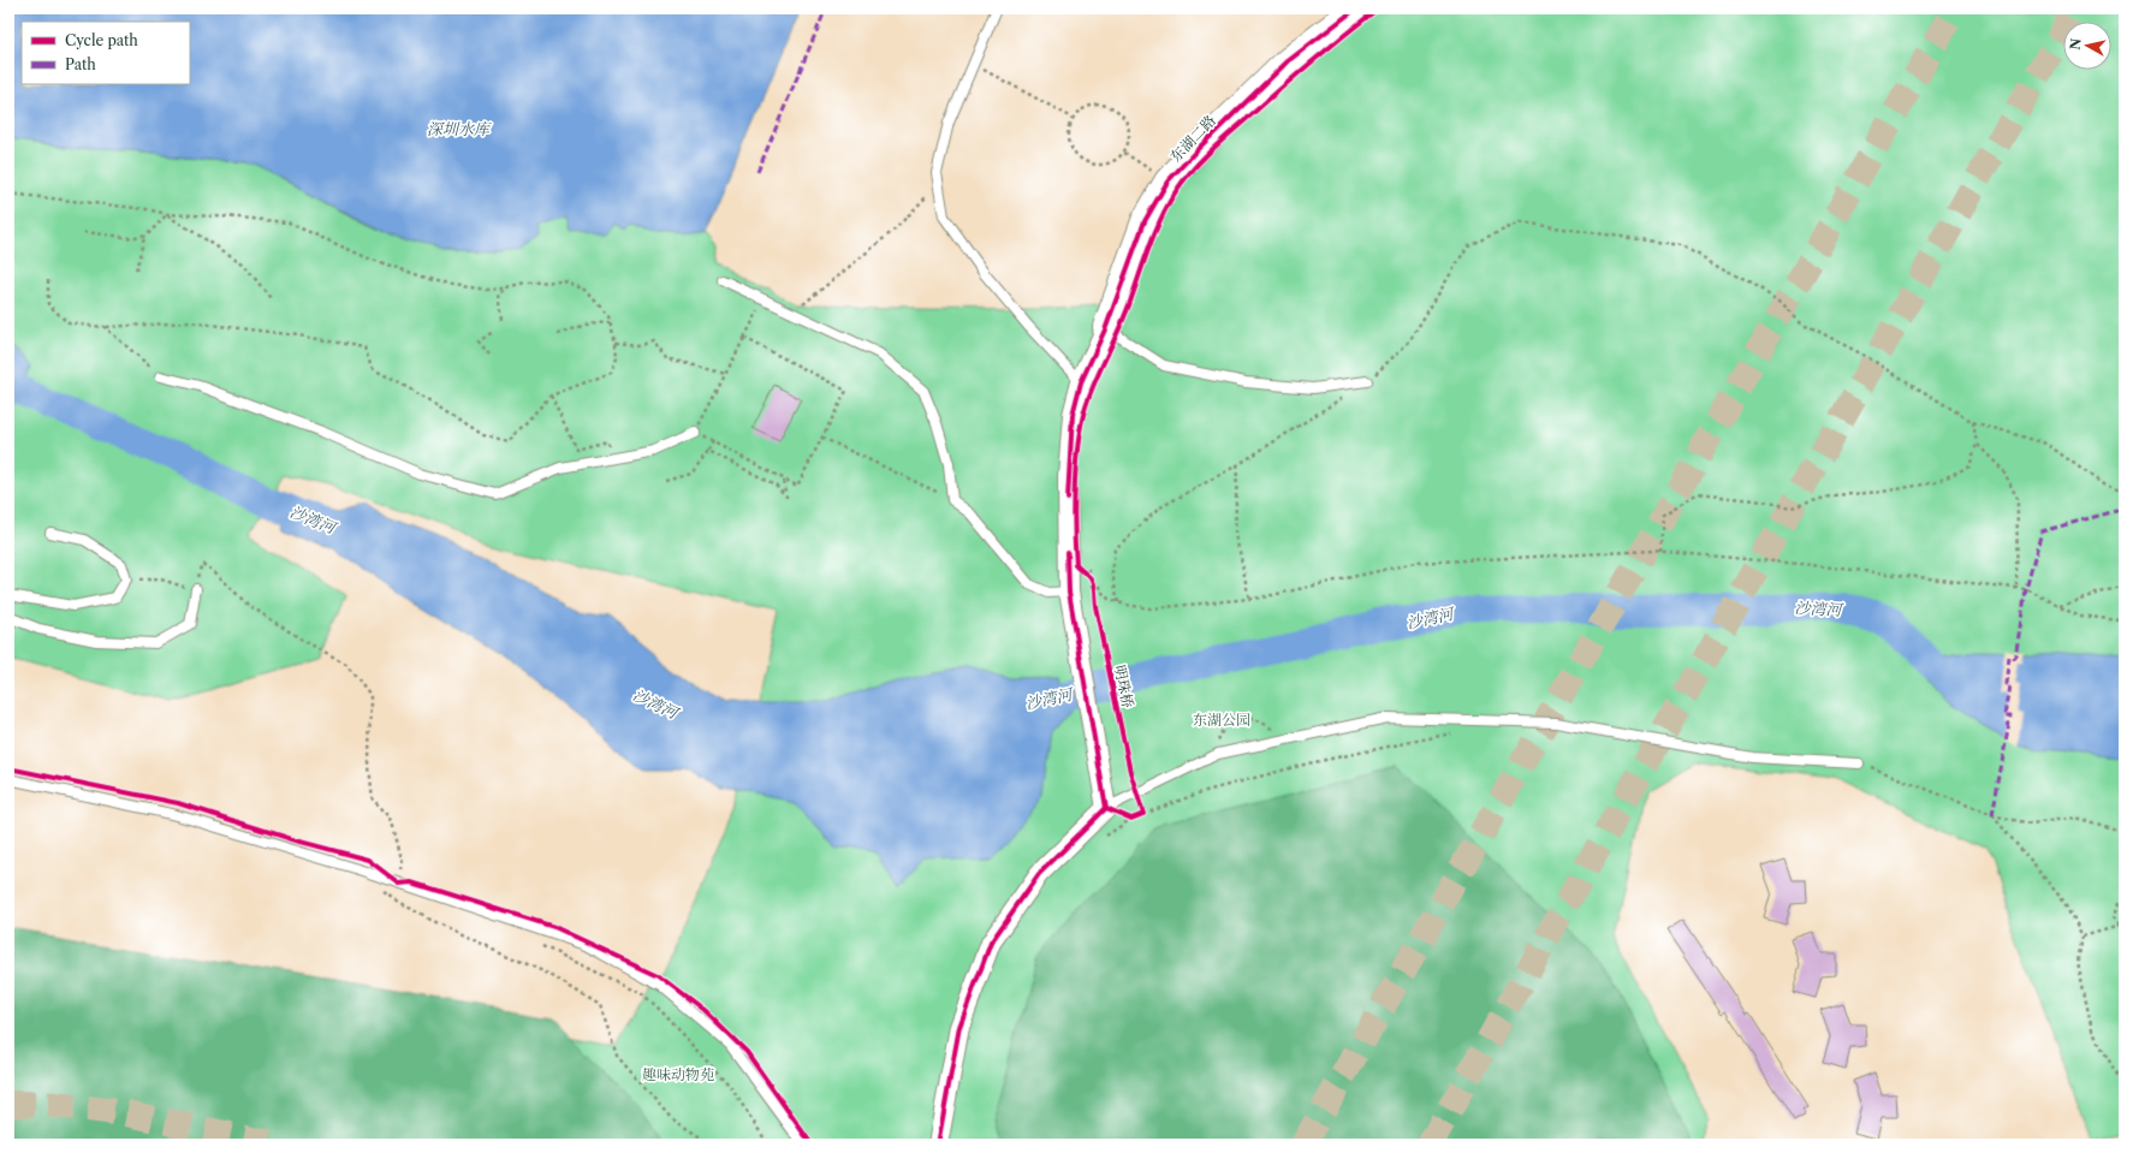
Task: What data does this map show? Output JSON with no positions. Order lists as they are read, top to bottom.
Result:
{
  "streets": {
    "street": ["东湖二路"],
    "cycle path": ["明珠桥"]
  },
  "water": ["深圳水库", "沙湾河"],
  "parks": ["东湖公园", "趣味动物苑"],
  "legend": ["Cycle path", "Path"],
  "north": "left"
}
